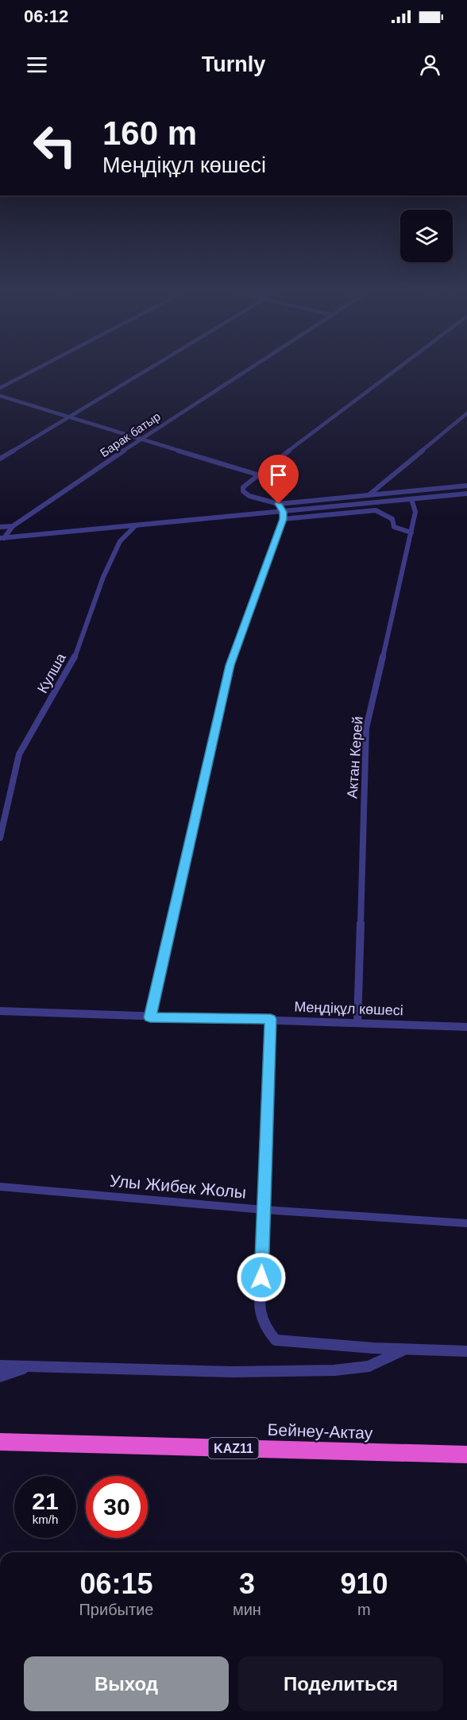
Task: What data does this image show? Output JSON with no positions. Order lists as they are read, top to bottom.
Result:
{
  "streets": {
    "highway": ["Бейнеу-Актау", "KAZ11"],
    "street": [
      "Барак батыр",
      "Кулша",
      "Актан Керей",
      "Меңдіқұл көшесі",
      "Улы Жибек Жолы"
    ]
  },
  "crossings": [
    ["Актан Керей", "Меңдіқұл көшесі"]
  ],
  "page": {
    "status": "06:12",
    "header": "Turnly",
    "turn": ["160 m", "Меңдіқұл көшесі"],
    "speed": "21 km/h",
    "limit": "30",
    "eta": [
      "06:15",
      "Прибытие",
      "3",
      "мин",
      "910",
      "m"
    ],
    "buttons": ["Выход", "Поделиться"]
  }
}
